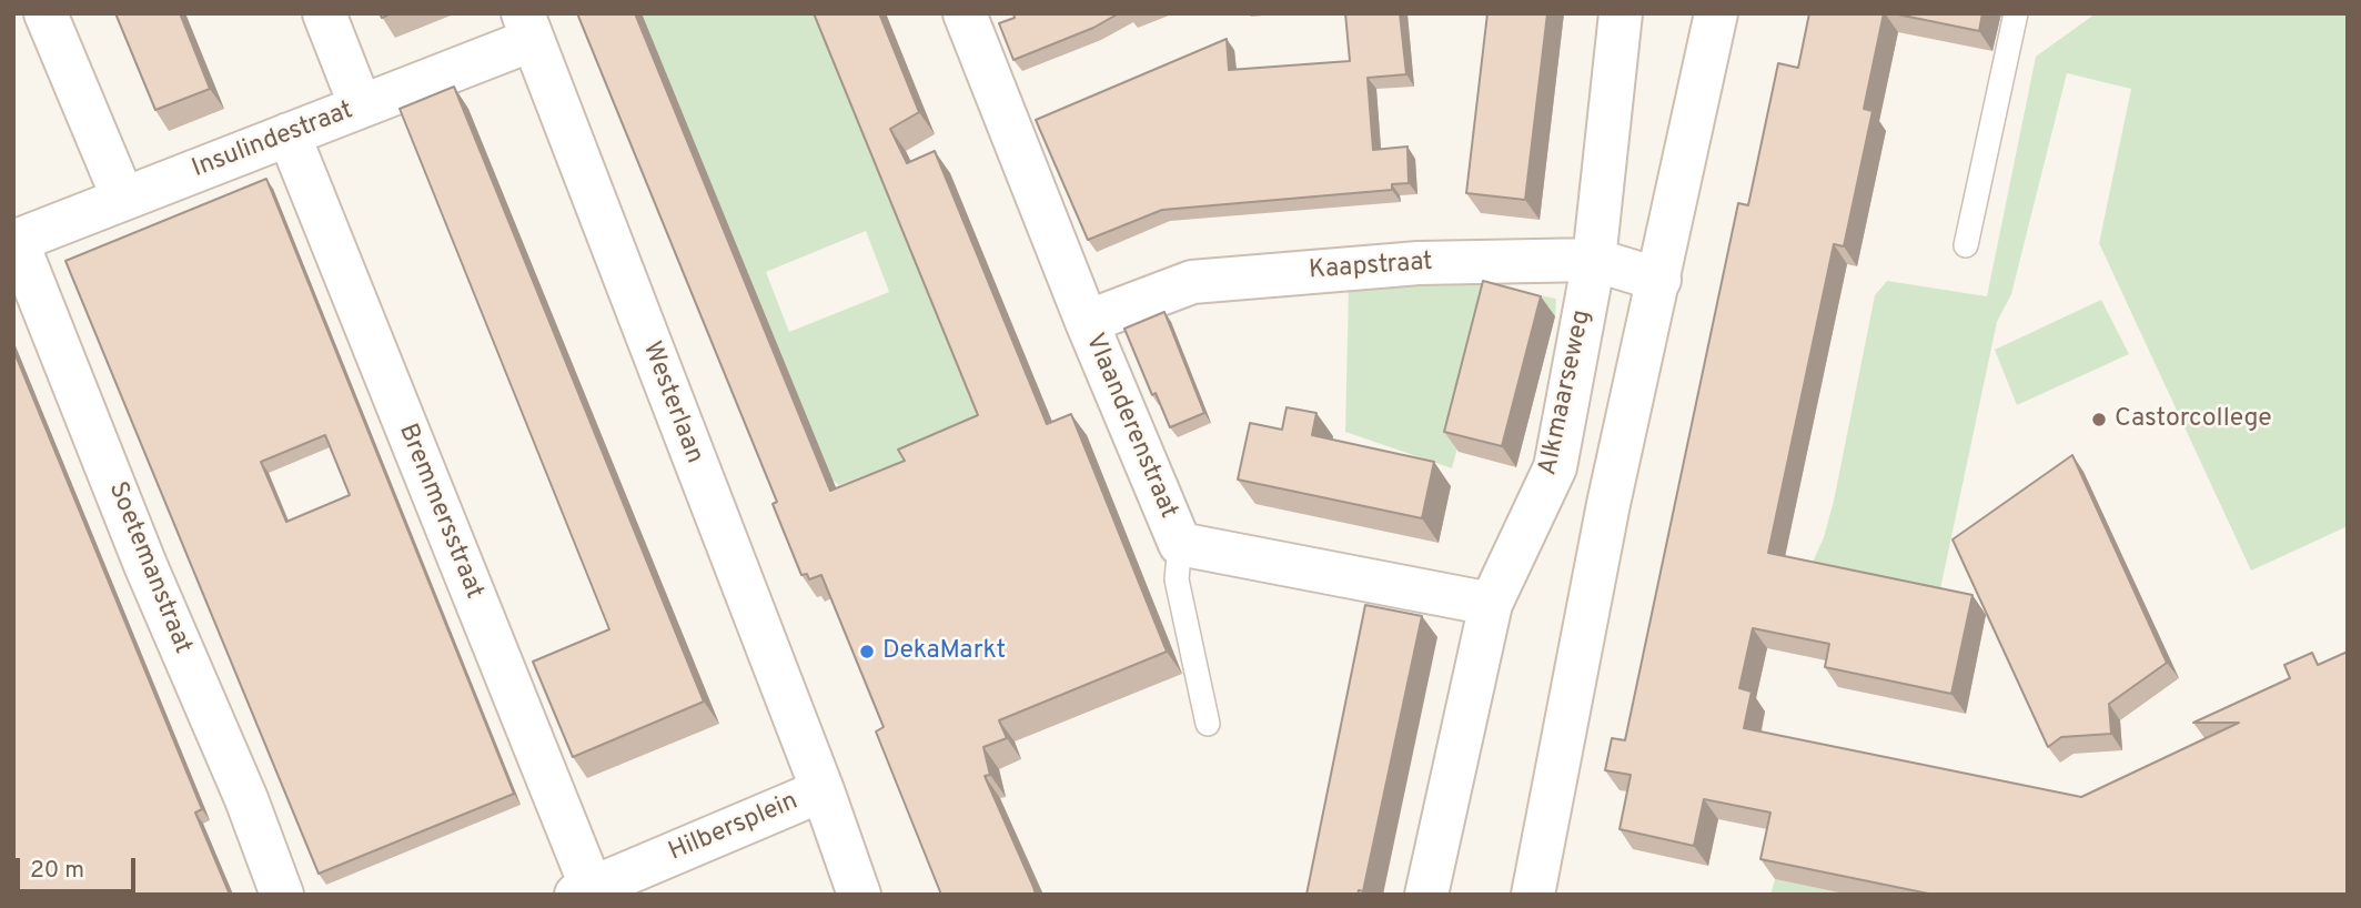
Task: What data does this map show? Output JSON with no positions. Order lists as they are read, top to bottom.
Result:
{
  "streets": {
    "street": [
      "Insulindestraat",
      "Kaapstraat",
      "Alkmaarseweg",
      "Westerlaan",
      "Vlaanderenstraat",
      "Bremmersstraat",
      "Soetemanstraat",
      "Hilbersplein"
    ]
  },
  "crossings": [
    ["Insulindestraat", "Westerlaan"],
    ["Insulindestraat", "Bremmersstraat"],
    ["Insulindestraat", "Soetemanstraat"],
    ["Kaapstraat", "Alkmaarseweg"],
    ["Kaapstraat", "Vlaanderenstraat"],
    ["Alkmaarseweg", "Vlaanderenstraat"],
    ["Westerlaan", "Hilbersplein"],
    ["Bremmersstraat", "Hilbersplein"]
  ],
  "places": ["Castorcollege", "DekaMarkt"],
  "scale_bar": "20 m"
}
